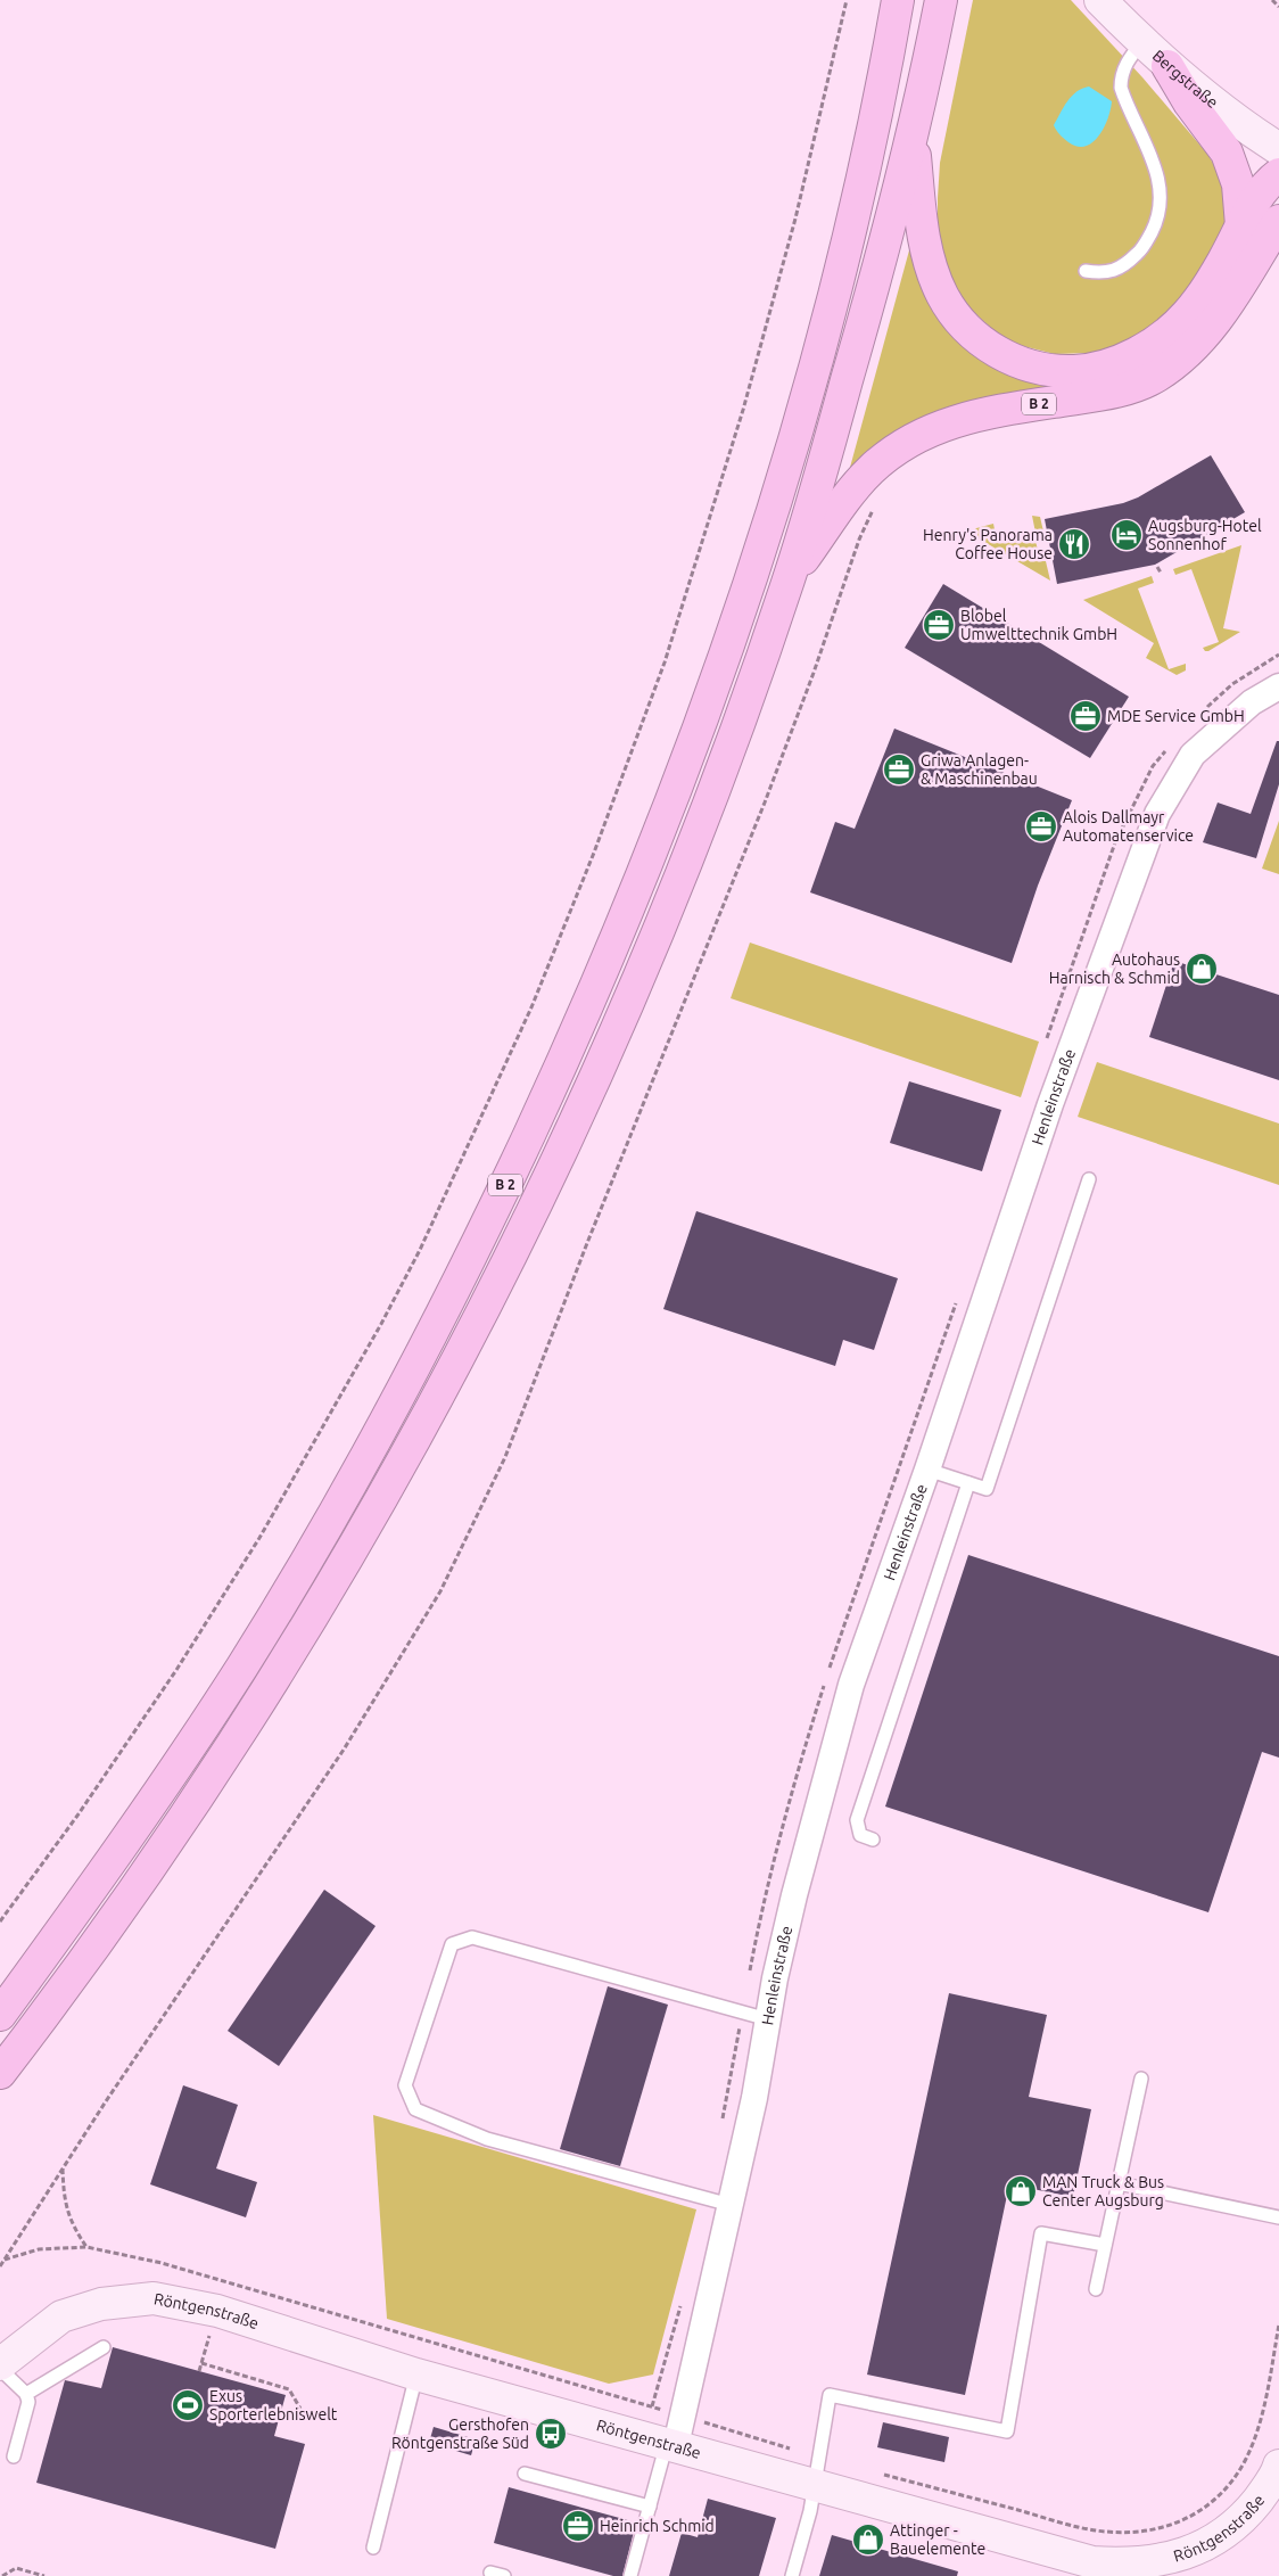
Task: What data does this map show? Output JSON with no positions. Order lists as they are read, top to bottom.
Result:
{
  "streets": {
    "highway": ["B 2"],
    "street": ["Bergstraße", "Henleinstraße", "Röntgenstraße"]
  },
  "crossings": [
    ["Henleinstraße", "Röntgenstraße"]
  ],
  "places": {
    "hotel": ["Augsburg-Hotel Sonnenhof"],
    "restaurant": ["Henry's Panorama Coffee House"],
    "office": [
      "Blobel Umwelttechnik GmbH",
      "MDE Service GmbH",
      "Griwa Anlagen- & Maschinenbau",
      "Alois Dallmayr Automatenservice",
      "Heinrich Schmid"
    ],
    "shop": ["Autohaus Harnisch & Schmid", "MAN Truck & Bus Center Augsburg", "Attinger - Bauelemente"],
    "sports": ["Exus Sporterlebniswelt"],
    "bus stop": ["Gersthofen Röntgenstraße Süd"]
  }
}
